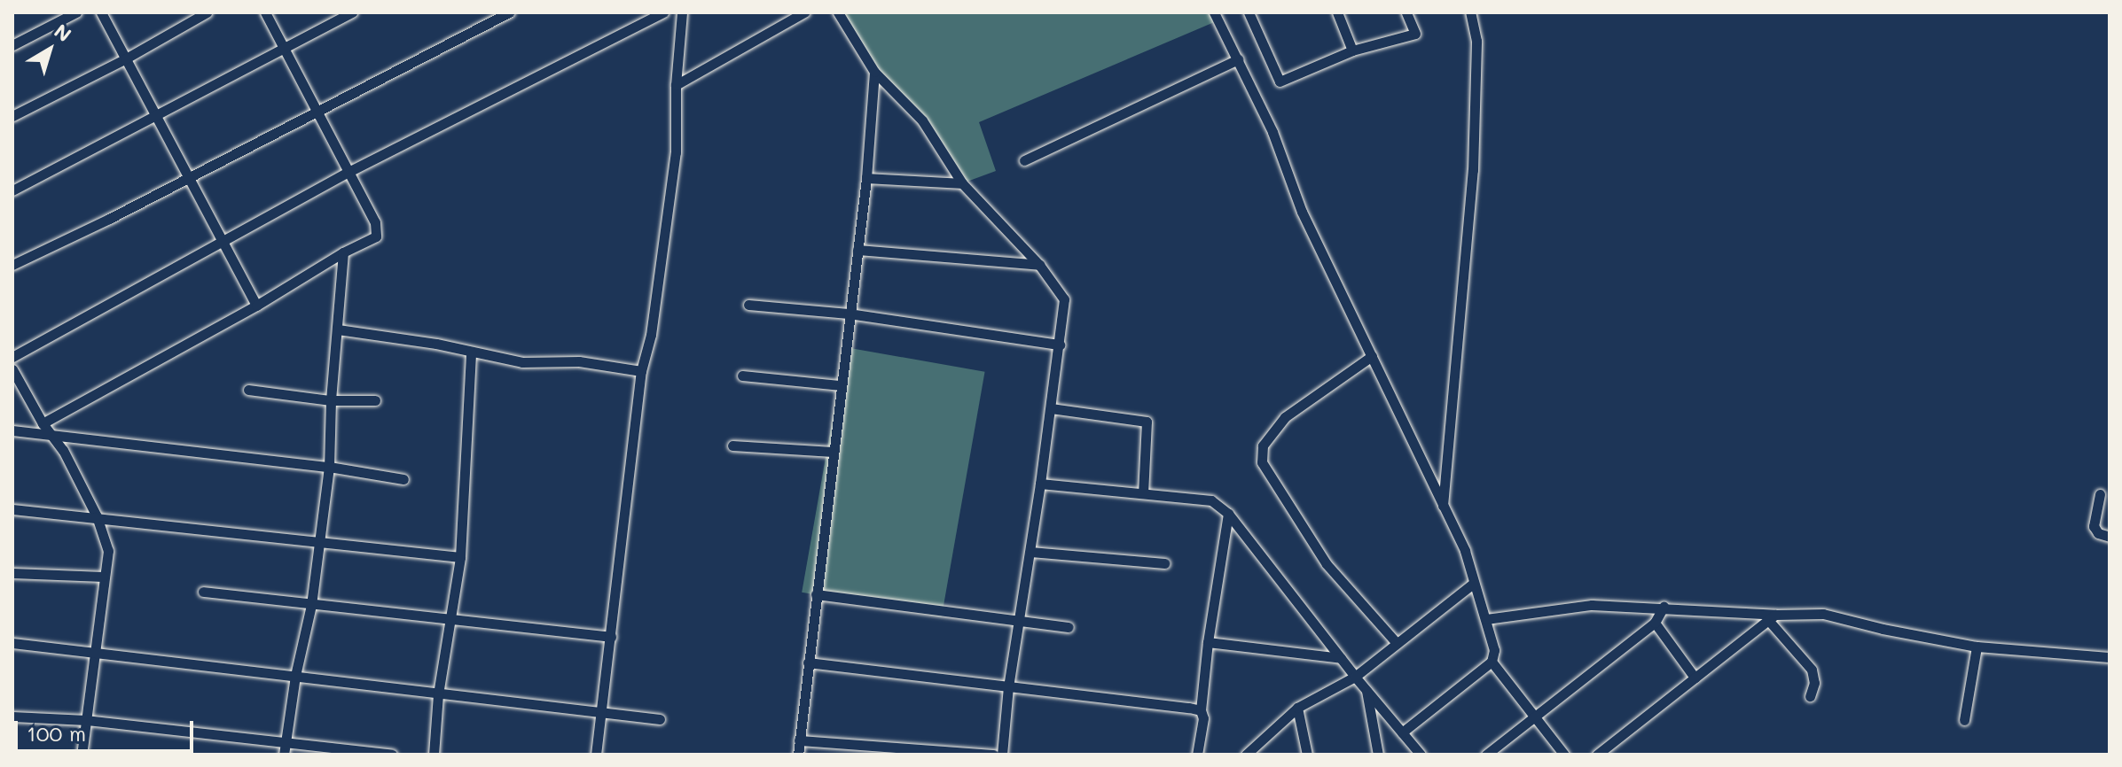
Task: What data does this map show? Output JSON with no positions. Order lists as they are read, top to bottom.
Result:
{
  "scale_bar": "100 m",
  "north": "top right"
}
